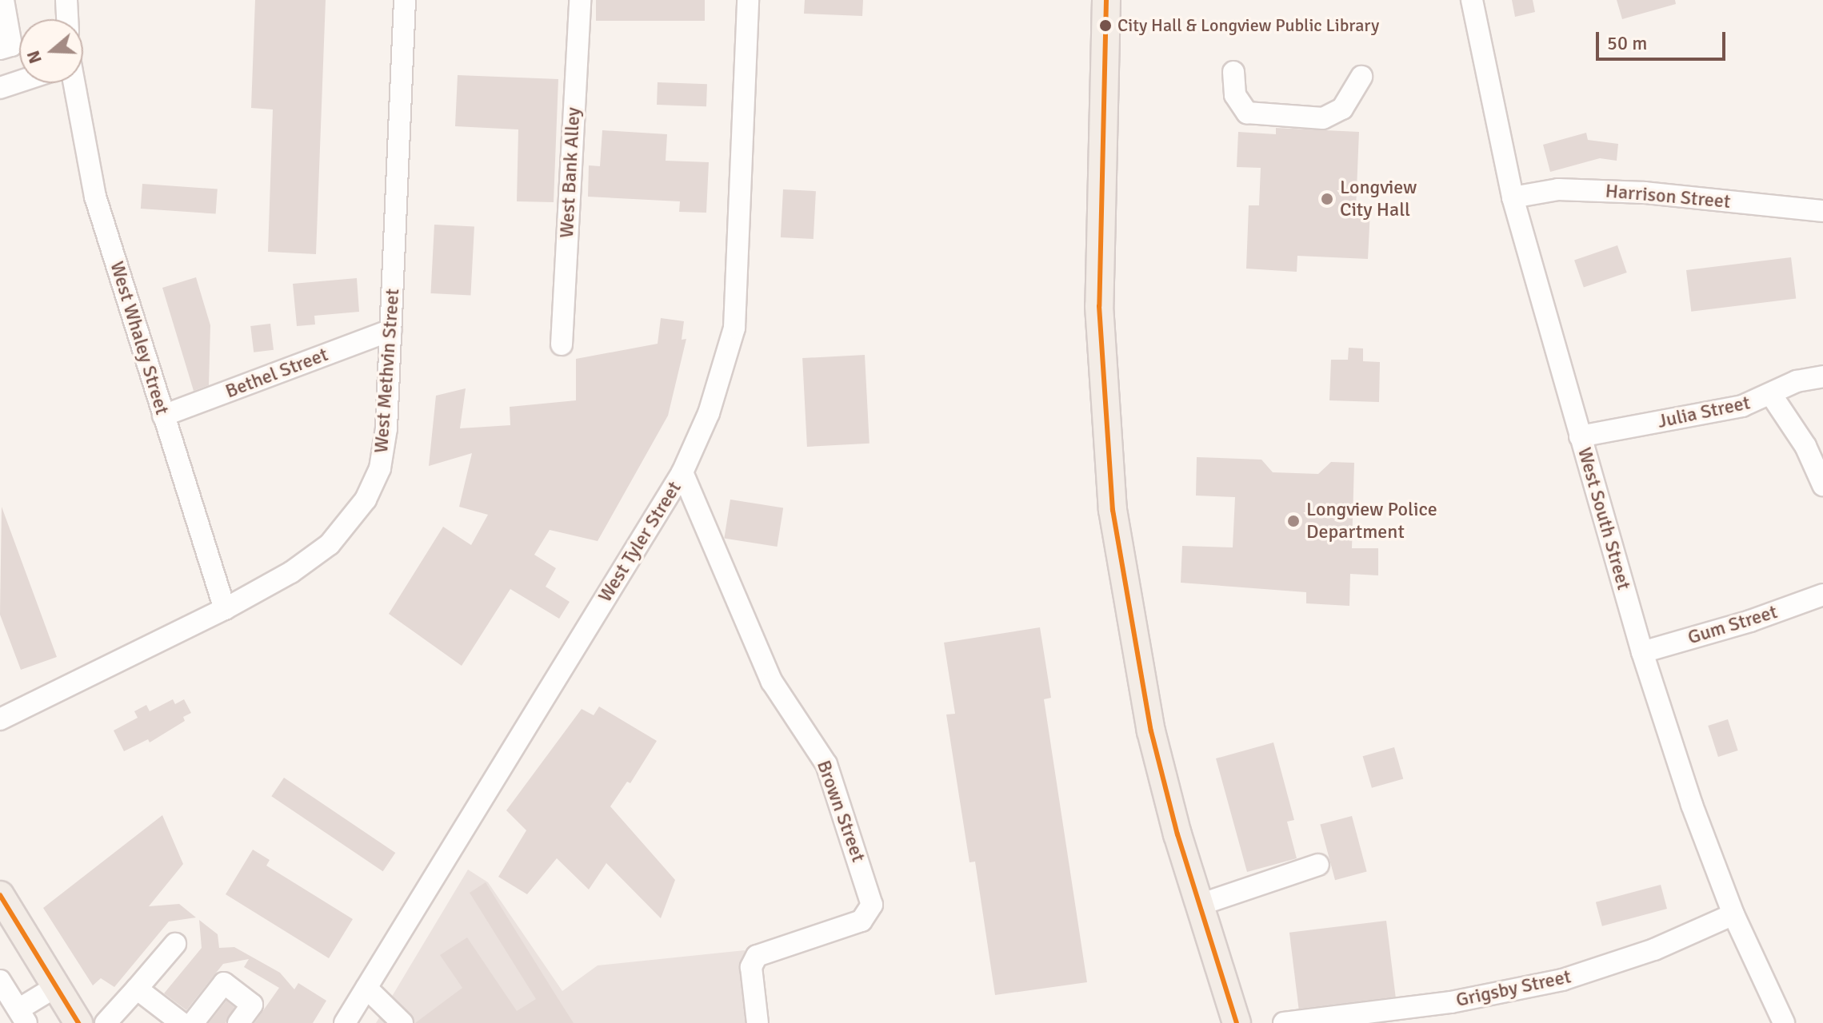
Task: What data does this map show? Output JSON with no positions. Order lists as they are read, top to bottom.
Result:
{
  "streets": {
    "street": [
      "West Bank Alley",
      "Harrison Street",
      "West Whaley Street",
      "West Methvin Street",
      "Bethel Street",
      "Julia Street",
      "West South Street",
      "West Tyler Street",
      "Gum Street",
      "Brown Street",
      "Grigsby Street"
    ]
  },
  "crossings": [
    ["Harrison Street", "West South Street"],
    ["West Whaley Street", "West Methvin Street"],
    ["West Whaley Street", "Bethel Street"],
    ["West Methvin Street", "Bethel Street"],
    ["Julia Street", "West South Street"],
    ["West South Street", "Gum Street"],
    ["West South Street", "Grigsby Street"],
    ["West Tyler Street", "Brown Street"]
  ],
  "places": ["City Hall & Longview Public Library", "Longview City Hall", "Longview Police Department"],
  "scale_bar": "50 m",
  "north": "left"
}
